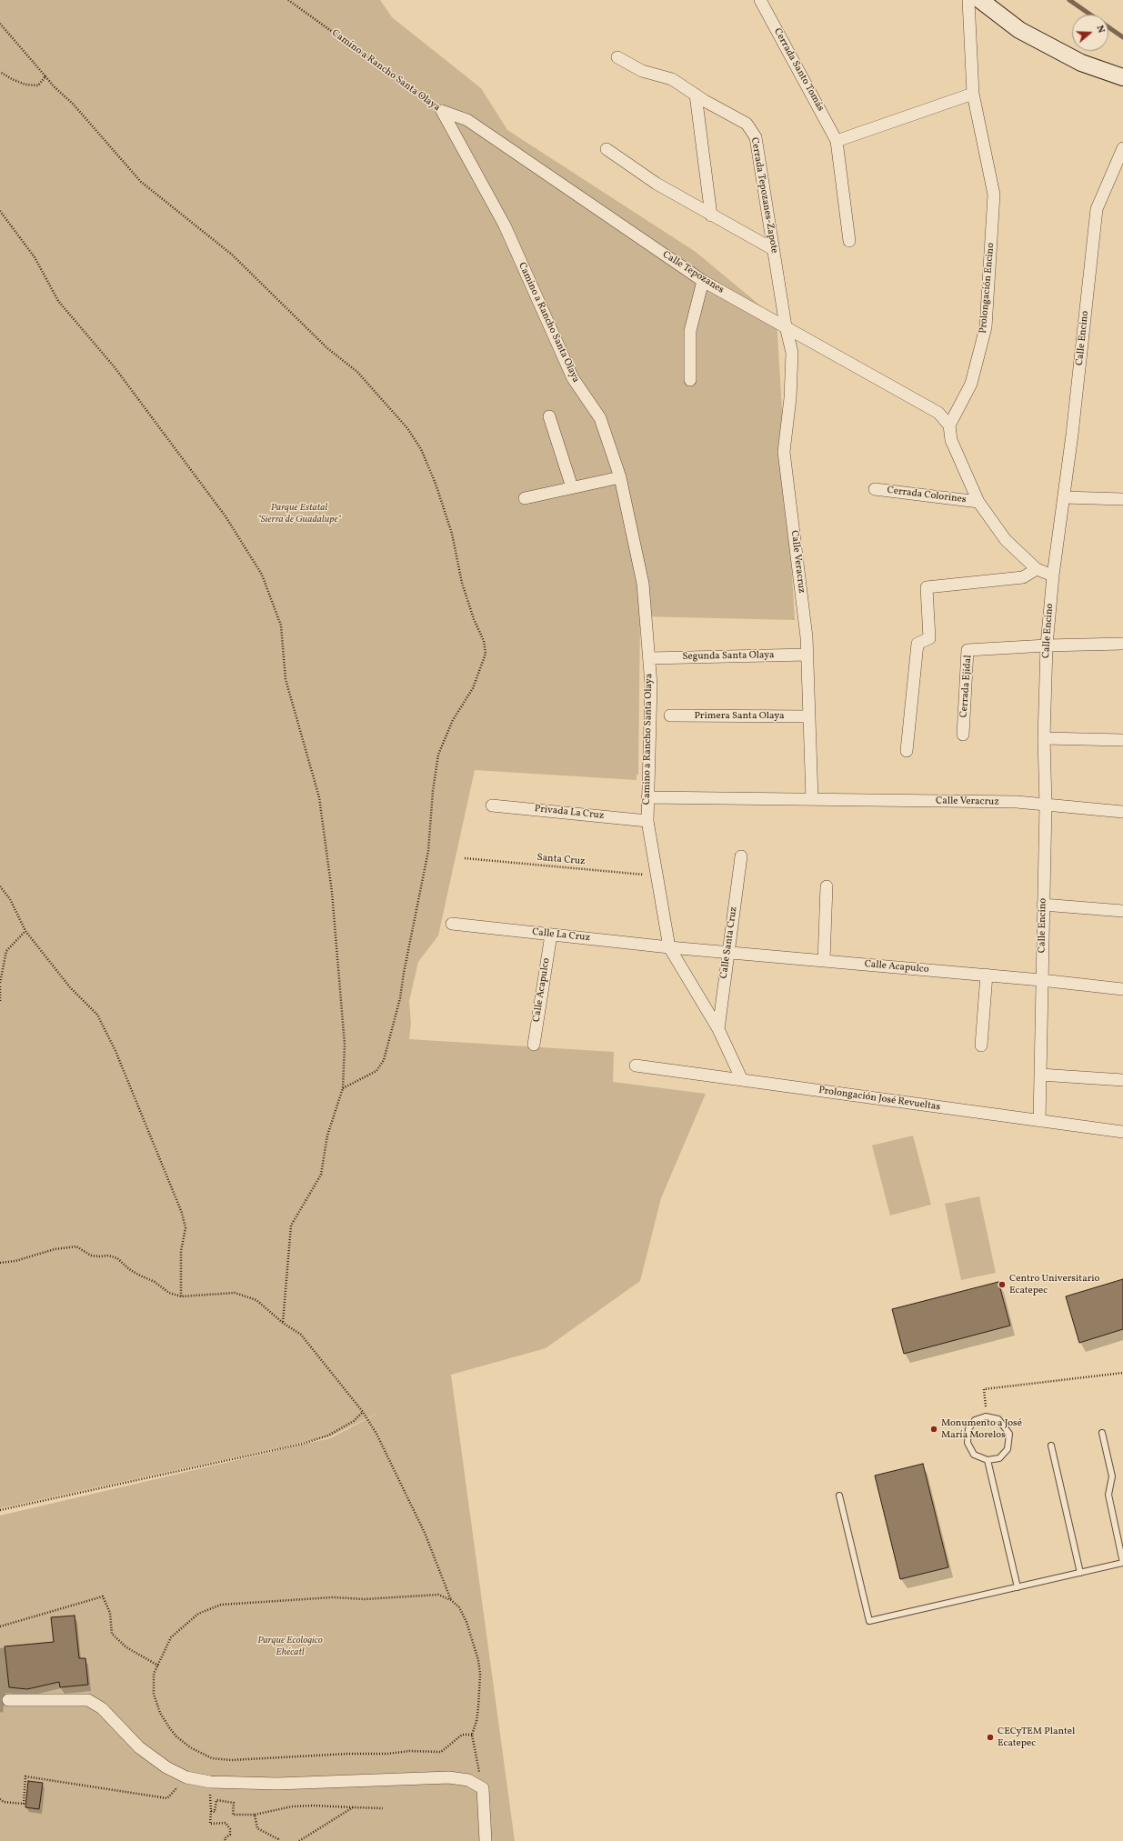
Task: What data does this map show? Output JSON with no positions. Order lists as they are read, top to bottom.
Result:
{
  "streets": {
    "street": [
      "Cerrada Santo Tomás",
      "Camino a Rancho Santa Olaya",
      "Cerrada Tepozanes-Zapote",
      "Calle Tepozanes",
      "Prolongación Encino",
      "Calle Encino",
      "Cerrada Colorines",
      "Calle Veracruz",
      "Segunda Santa Olaya",
      "Cerrada Ejidal",
      "Primera Santa Olaya",
      "Privada La Cruz",
      "Calle La Cruz",
      "Calle Santa Cruz",
      "Calle Acapulco",
      "Prolongación José Revueltas"
    ],
    "path": ["Santa Cruz"]
  },
  "crossings": [
    ["Camino a Rancho Santa Olaya", "Calle Tepozanes"],
    ["Camino a Rancho Santa Olaya", "Calle Veracruz"],
    ["Camino a Rancho Santa Olaya", "Segunda Santa Olaya"],
    ["Camino a Rancho Santa Olaya", "Privada La Cruz"],
    ["Camino a Rancho Santa Olaya", "Santa Cruz"],
    ["Camino a Rancho Santa Olaya", "Calle La Cruz"],
    ["Camino a Rancho Santa Olaya", "Calle Santa Cruz"],
    ["Camino a Rancho Santa Olaya", "Calle Acapulco"],
    ["Camino a Rancho Santa Olaya", "Prolongación José Revueltas"],
    ["Cerrada Tepozanes-Zapote", "Calle Tepozanes"],
    ["Cerrada Tepozanes-Zapote", "Calle Veracruz"],
    ["Calle Tepozanes", "Prolongación Encino"],
    ["Calle Tepozanes", "Calle Veracruz"],
    ["Calle Encino", "Calle Veracruz"],
    ["Calle Encino", "Cerrada Ejidal"],
    ["Calle Encino", "Calle Acapulco"],
    ["Calle Encino", "Prolongación José Revueltas"],
    ["Calle Veracruz", "Segunda Santa Olaya"],
    ["Calle Veracruz", "Primera Santa Olaya"],
    ["Calle La Cruz", "Calle Acapulco"],
    ["Calle Santa Cruz", "Calle Acapulco"]
  ],
  "parks": ["Parque Estatal \"Sierra de Guadalupe\"", "Parque Ecologico Ehécatl"],
  "places": ["Centro Universitario Ecatepec", "Monumento a José María Morelos", "CECyTEM Plantel Ecatepec"],
  "north": "right"
}
